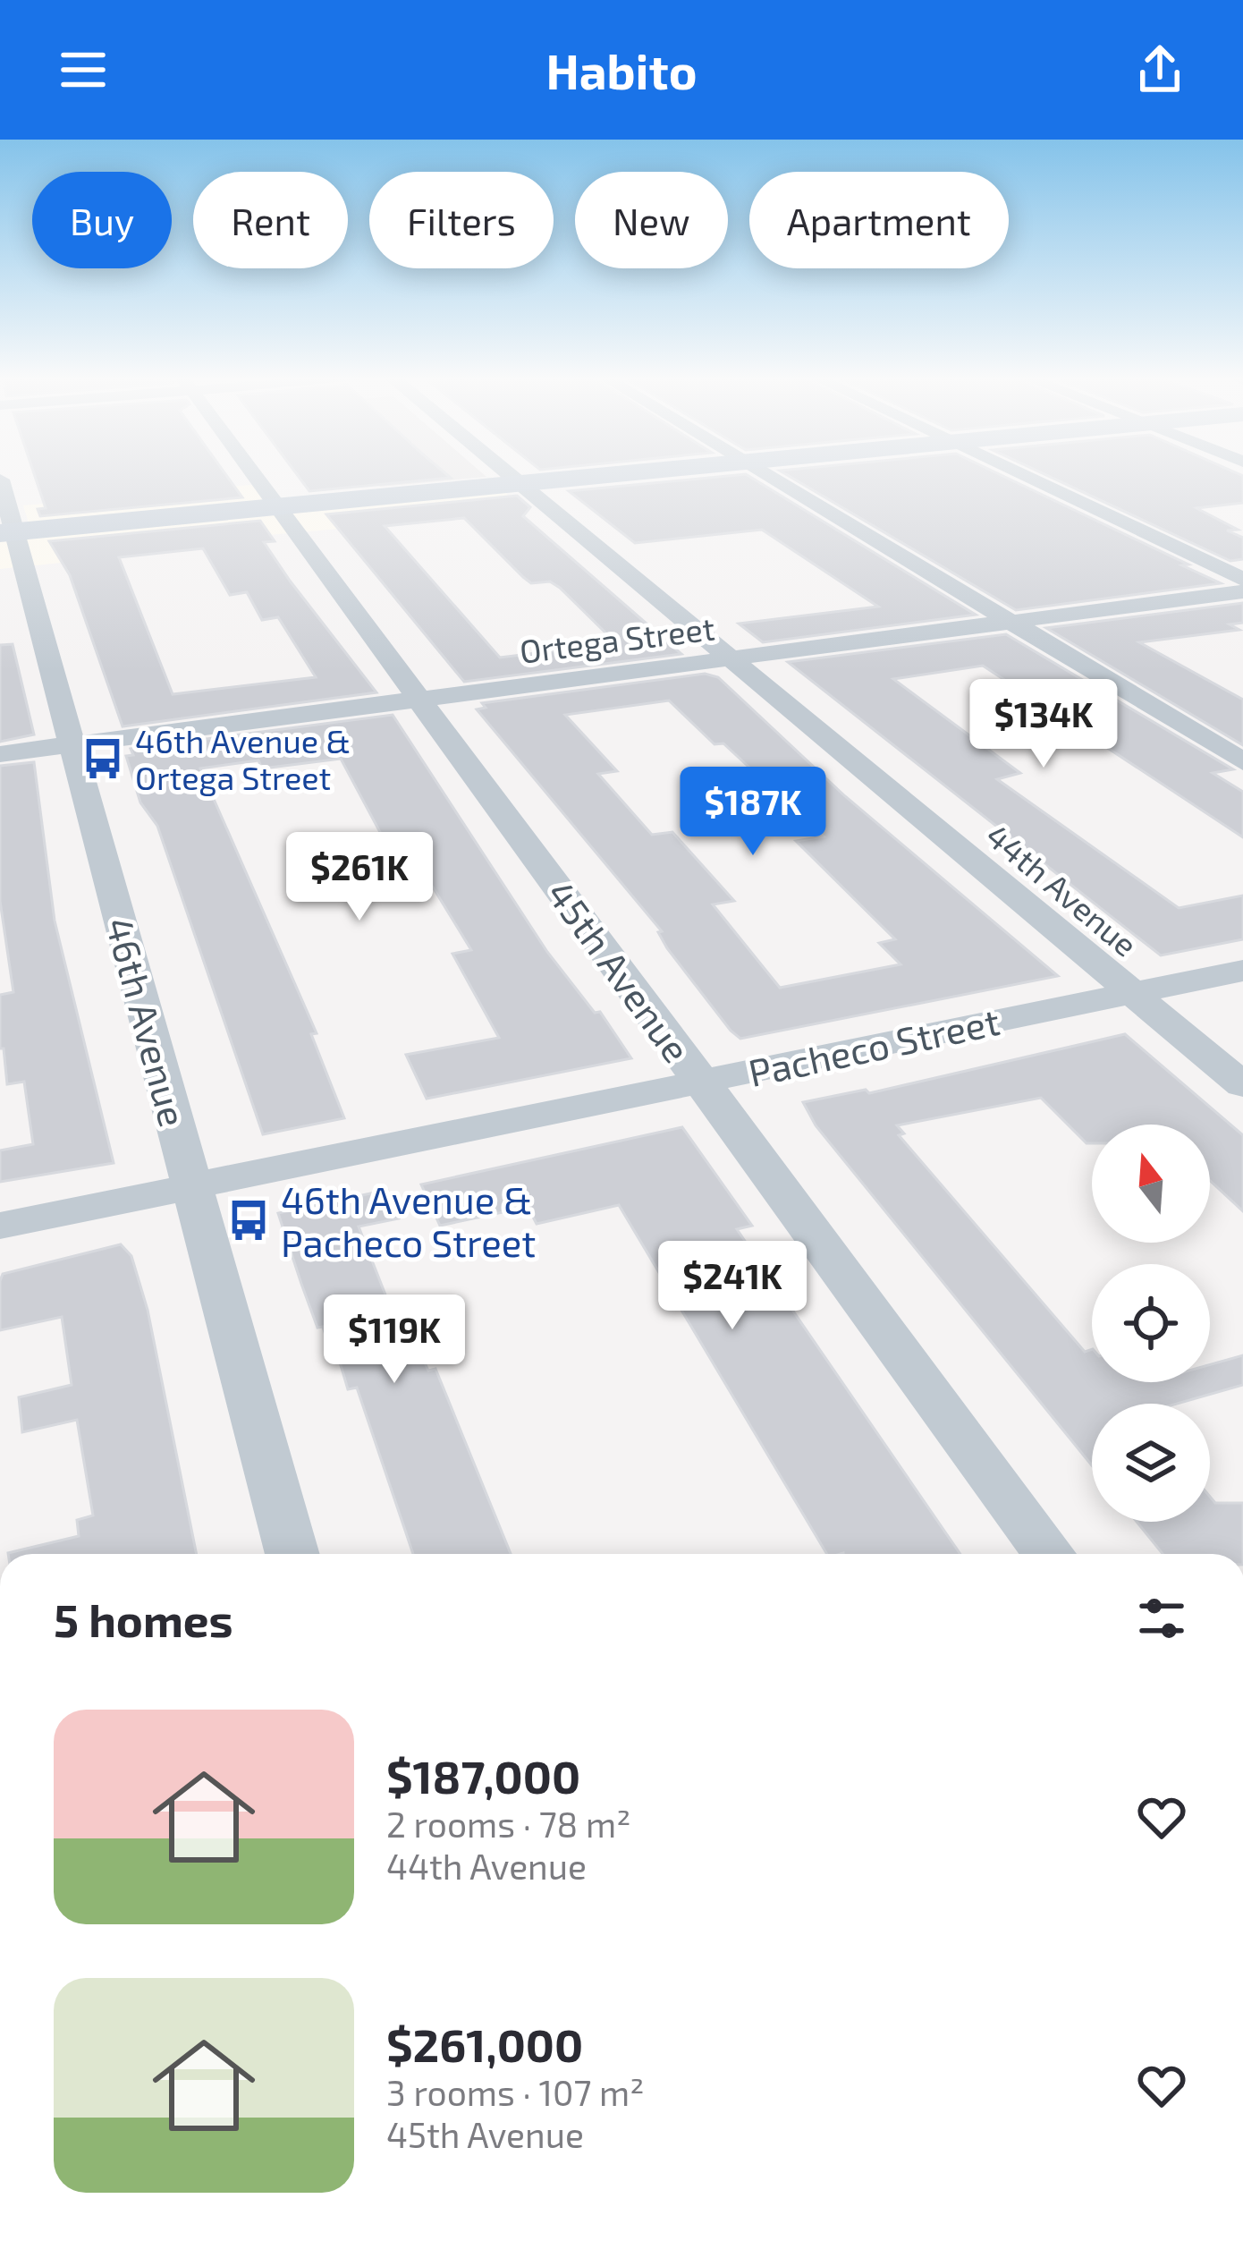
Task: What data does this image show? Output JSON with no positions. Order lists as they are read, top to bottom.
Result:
{
  "streets": {
    "street": [
      "Ortega Street",
      "44th Avenue",
      "45th Avenue",
      "46th Avenue",
      "Pacheco Street"
    ]
  },
  "crossings": [
    ["Ortega Street", "44th Avenue"],
    ["Ortega Street", "45th Avenue"],
    ["Ortega Street", "46th Avenue"],
    ["44th Avenue", "Pacheco Street"],
    ["45th Avenue", "Pacheco Street"],
    ["46th Avenue", "Pacheco Street"]
  ],
  "places": {
    "bus stop": ["46th Avenue & Ortega Street", "46th Avenue & Pacheco Street"]
  },
  "north": "top",
  "page": {
    "header": "Habito",
    "chip": [
      "Buy",
      "Rent",
      "Filters",
      "New",
      "Apartment"
    ],
    "price": [
      "$134K",
      "$187K",
      "$261K",
      "$241K",
      "$119K"
    ],
    "heading": "5 homes",
    "list": [
      {
        "name": "$187,000",
        "note": "2 rooms · 78 m² · 44th Avenue"
      },
      {
        "name": "$261,000",
        "note": "3 rooms · 107 m² · 45th Avenue"
      }
    ]
  }
}
